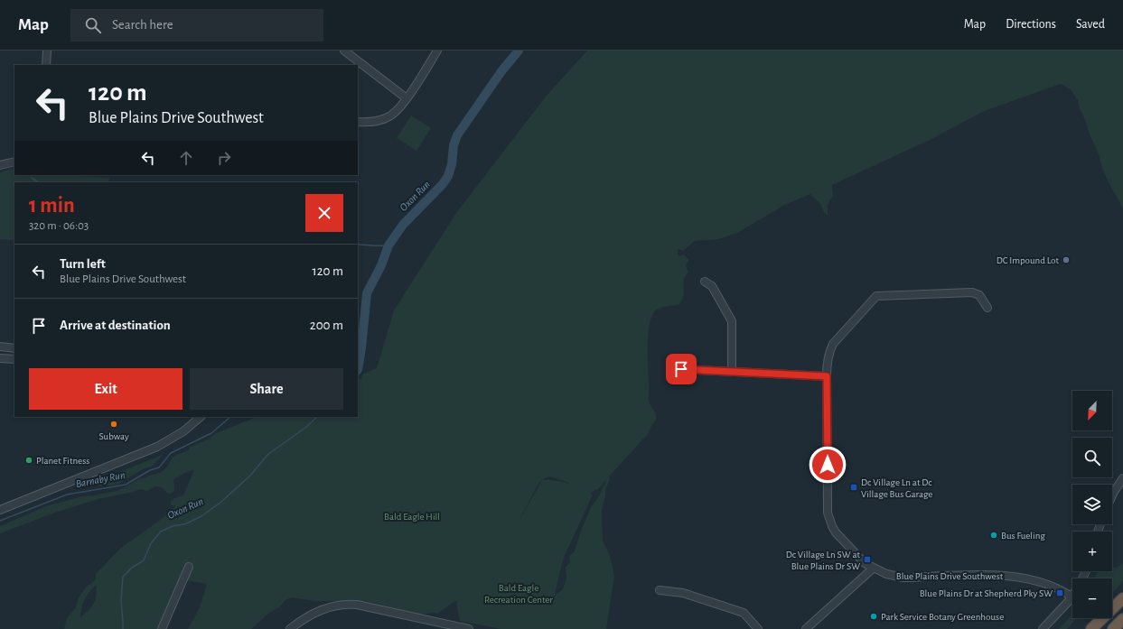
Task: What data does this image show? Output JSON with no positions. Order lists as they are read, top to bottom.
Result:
{
  "streets": {
    "street": ["Blue Plains Drive Southwest"]
  },
  "water": ["Oxon Run", "Barnaby Run"],
  "parks": ["Bald Eagle Hill", "Bald Eagle Recreation Center"],
  "places": {
    "other": [
      "DC Impound Lot",
      "Subway",
      "Planet Fitness",
      "Bus Fueling",
      "Park Service Botany Greenhouse"
    ],
    "transit": ["Dc Village Ln at Dc Village Bus Garage", "Dc Village Ln SW at Blue Plains Dr SW", "Blue Plains Dr at Shepherd Pky SW"]
  },
  "north": "bottom left",
  "page": {
    "header": "Map",
    "search": "Search here",
    "nav": ["Map", "Directions", "Saved"],
    "turn": ["120 m", "Blue Plains Drive Southwest"],
    "heading": ["1 min", "320 m · 06:03"],
    "list": [
      {
        "name": "Turn left",
        "note": "Blue Plains Drive Southwest",
        "value": "120 m"
      },
      {
        "name": "Arrive at destination",
        "value": "200 m"
      }
    ],
    "buttons": ["Exit", "Share"],
    "map_buttons": ["+", "−"]
  }
}
